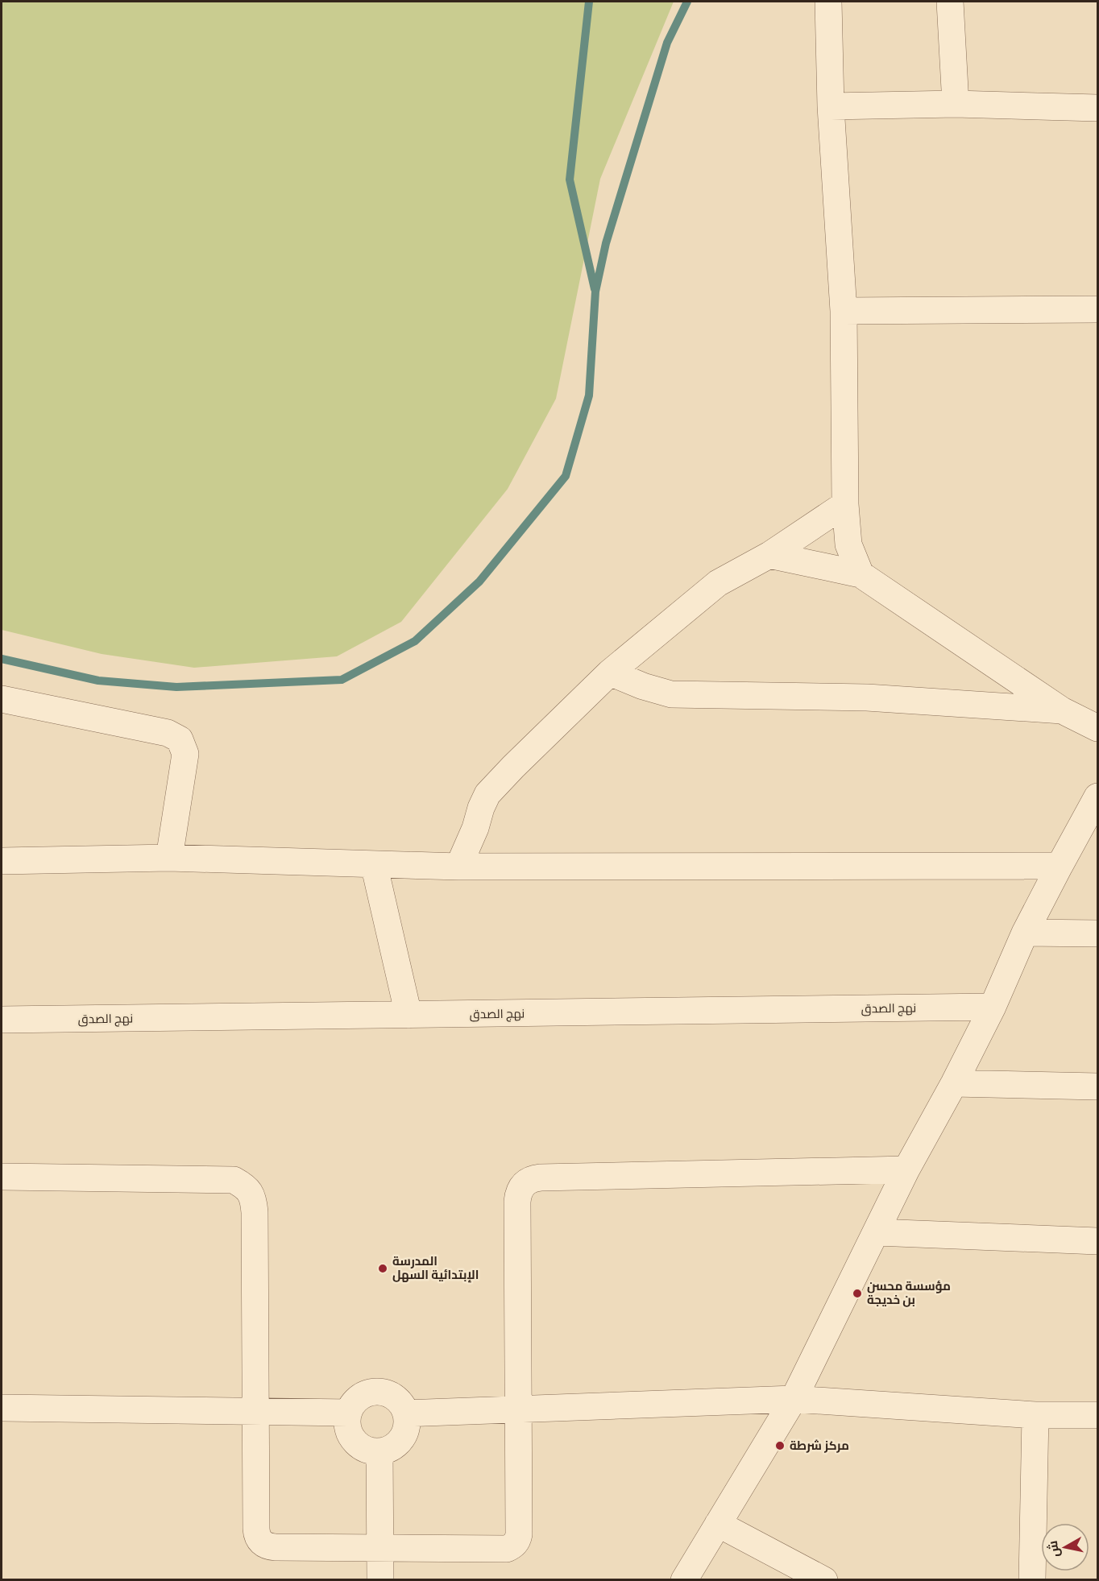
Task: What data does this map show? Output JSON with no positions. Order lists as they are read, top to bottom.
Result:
{
  "streets": {
    "street": ["نهج الصدق"]
  },
  "places": ["المدرسة الإبتدائية السهل", "مؤسسة محسن بن خديجة", "مركز شرطة"],
  "north": "left"
}
